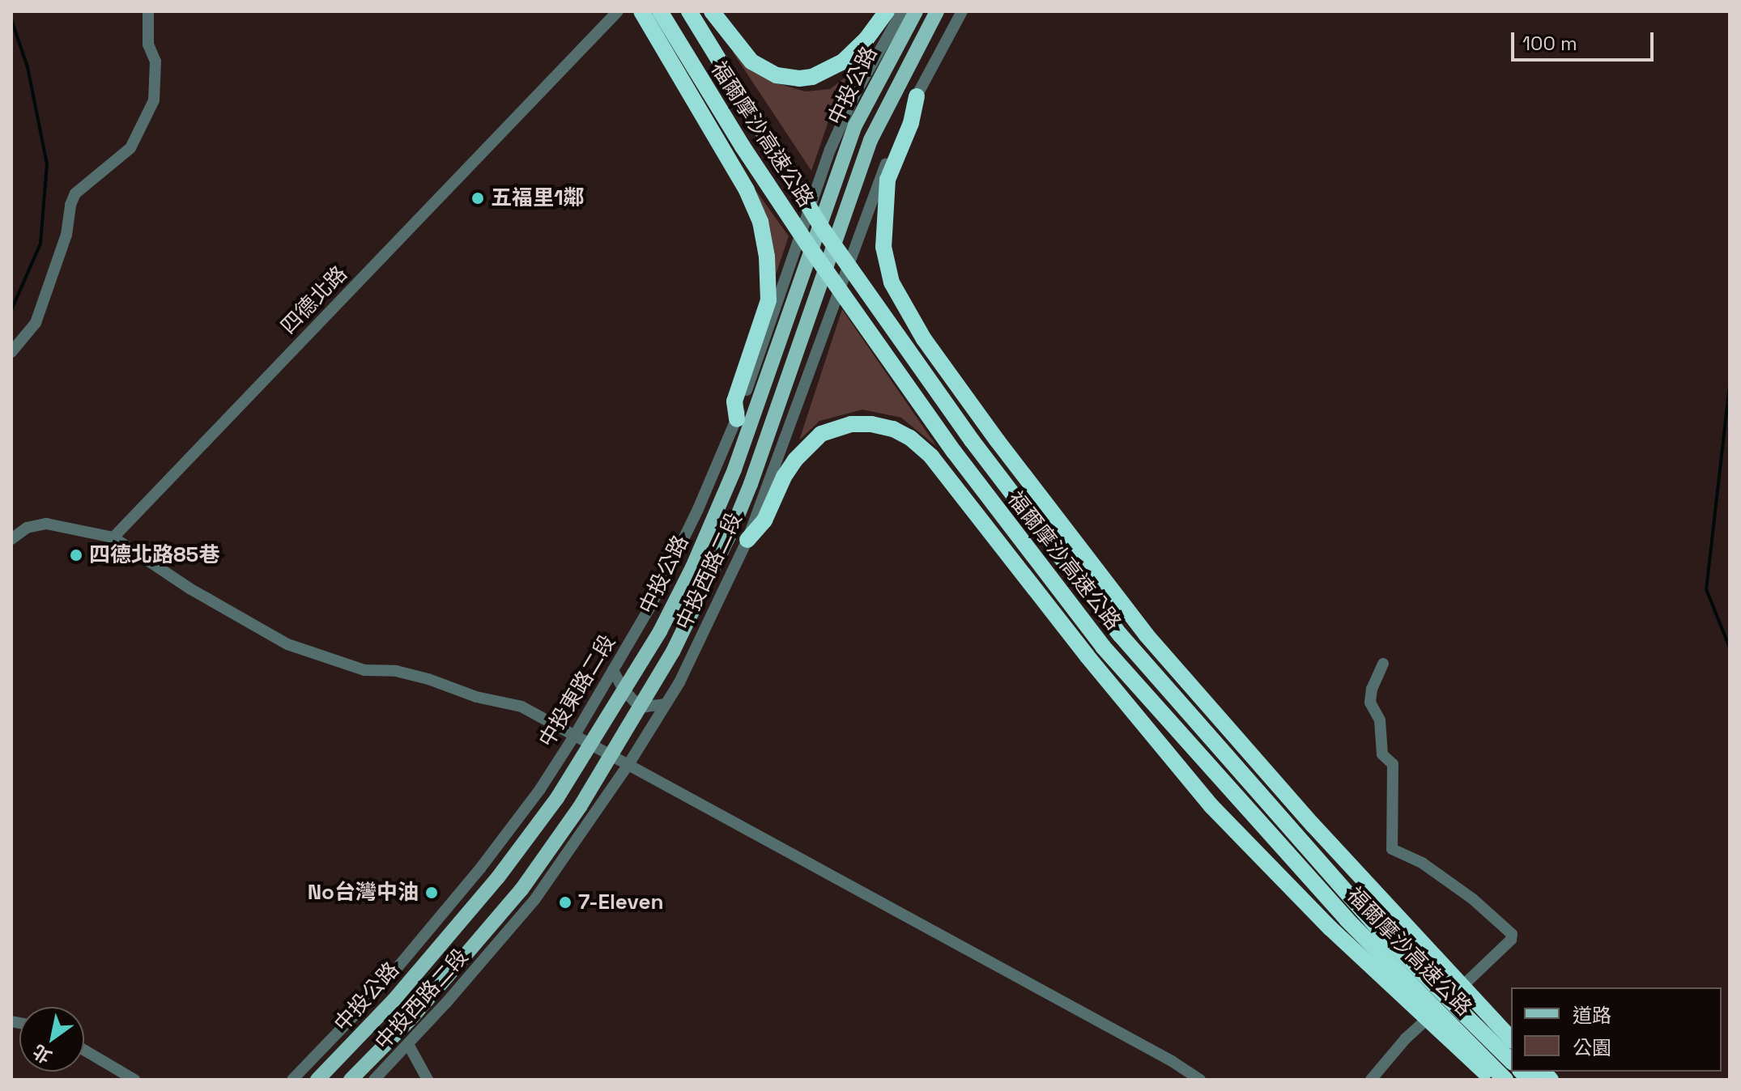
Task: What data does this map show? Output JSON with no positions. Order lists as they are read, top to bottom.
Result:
{
  "streets": {
    "highway": ["福爾摩沙高速公路"],
    "main road": ["中投公路"],
    "street": ["四德北路", "中投西路二段", "中投東路二段"]
  },
  "places": [
    "五福里1鄰",
    "四德北路85巷",
    "No台灣中油",
    "7-Eleven"
  ],
  "legend": ["道路", "公園"],
  "scale_bar": "100 m",
  "north": "bottom left"
}
